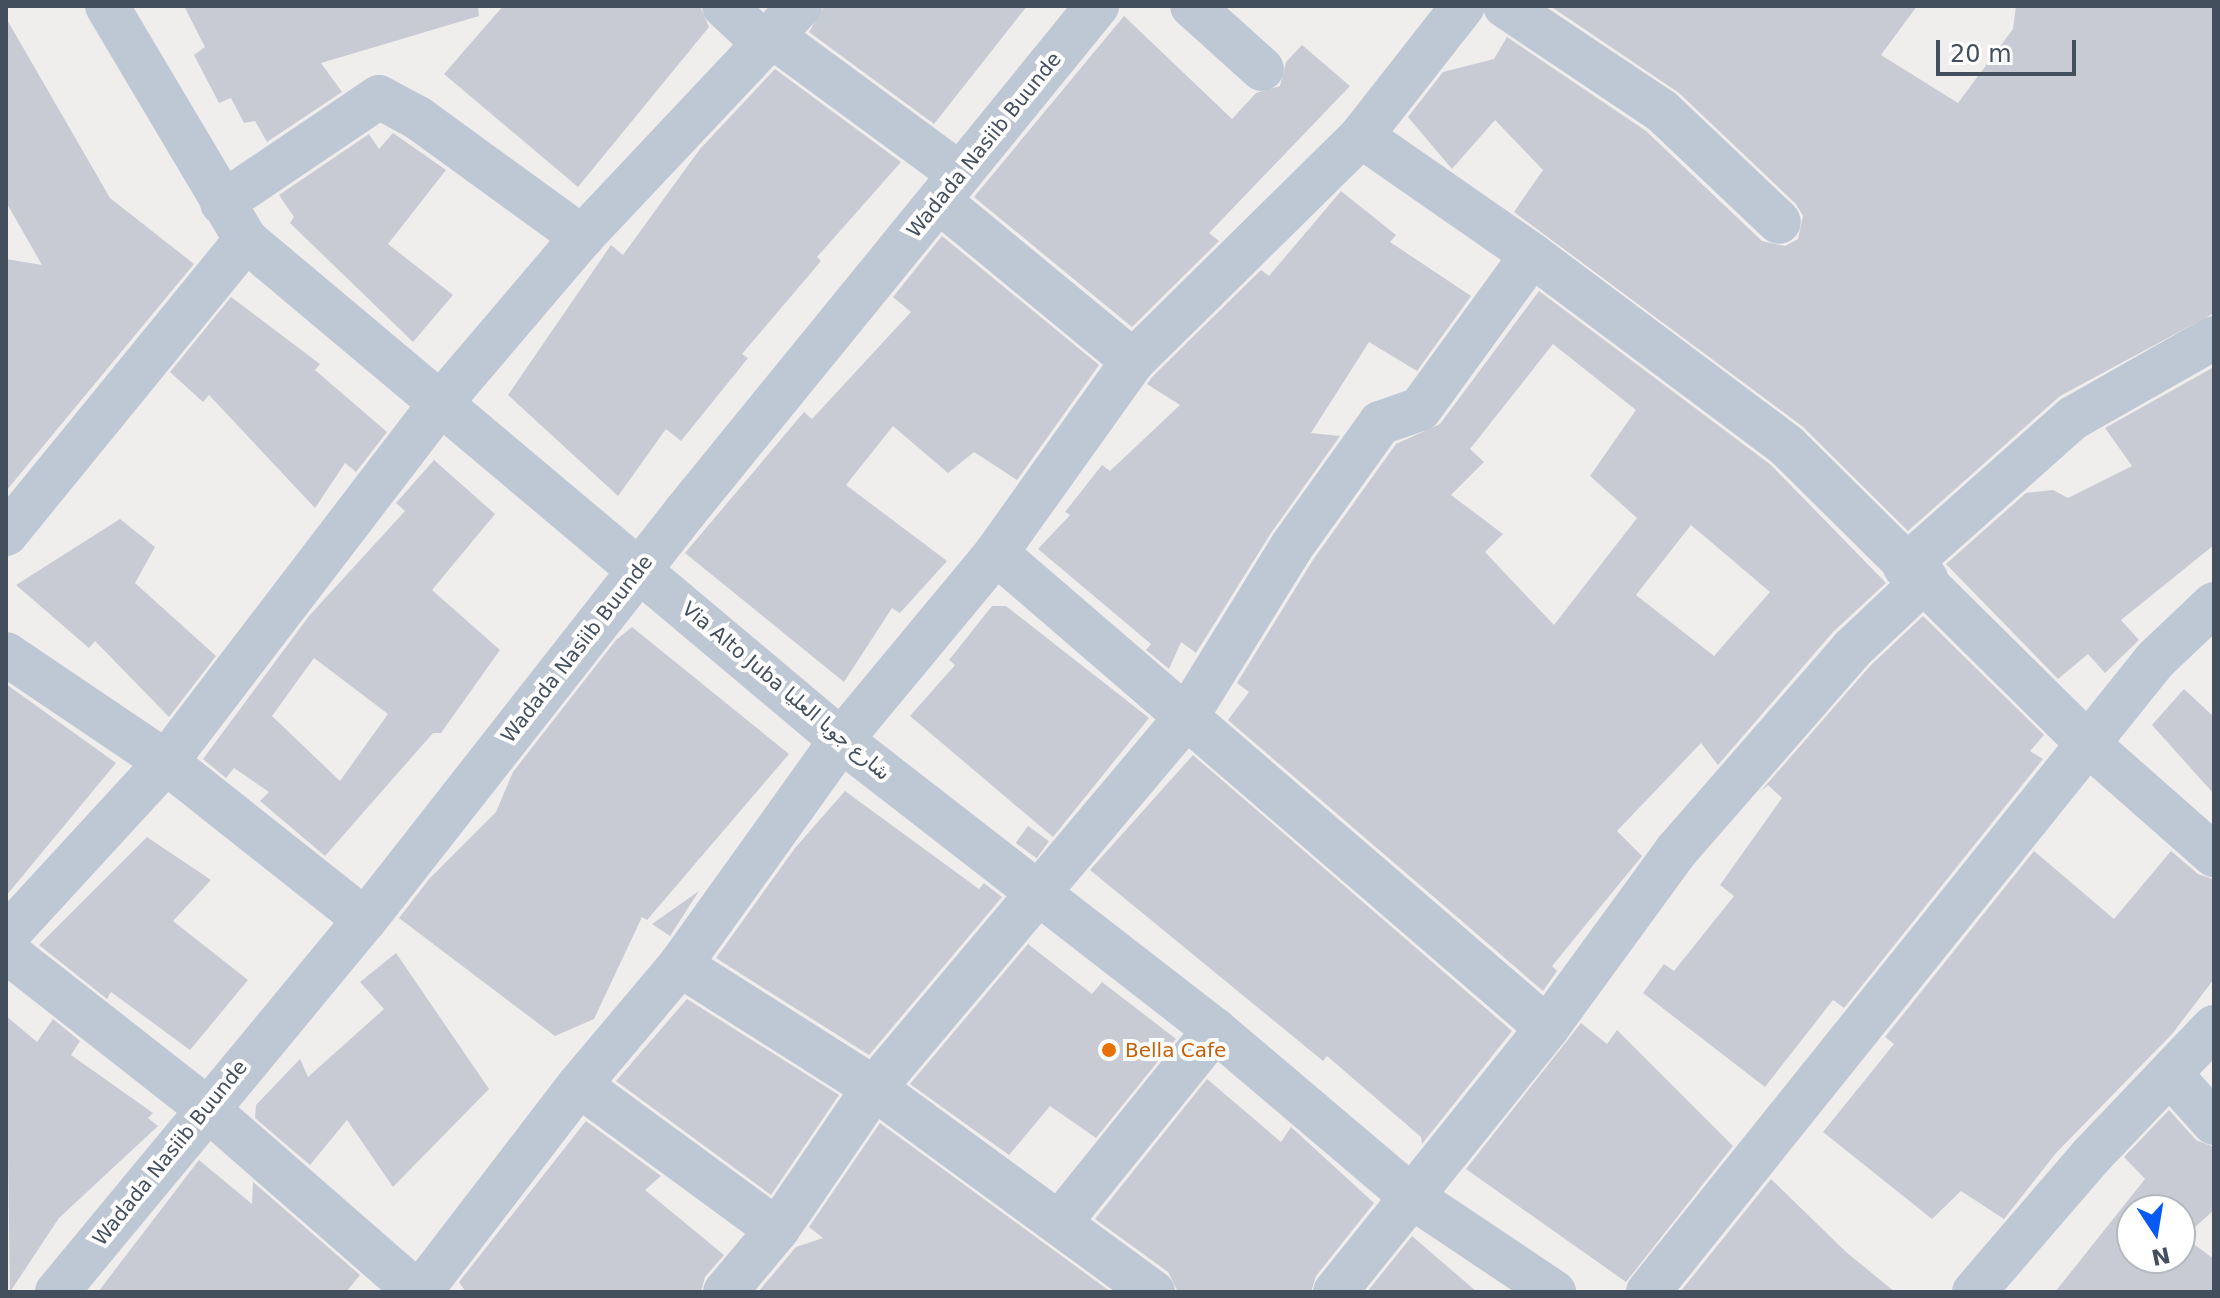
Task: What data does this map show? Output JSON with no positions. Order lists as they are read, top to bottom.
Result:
{
  "streets": {
    "street": ["Wadada Nasiib Buunde", "Via Alto Juba شارع جوبا العليا"]
  },
  "crossings": [
    ["Wadada Nasiib Buunde", "Via Alto Juba شارع جوبا العليا"]
  ],
  "places": ["Bella Cafe"],
  "scale_bar": "20 m",
  "north": "bottom"
}
